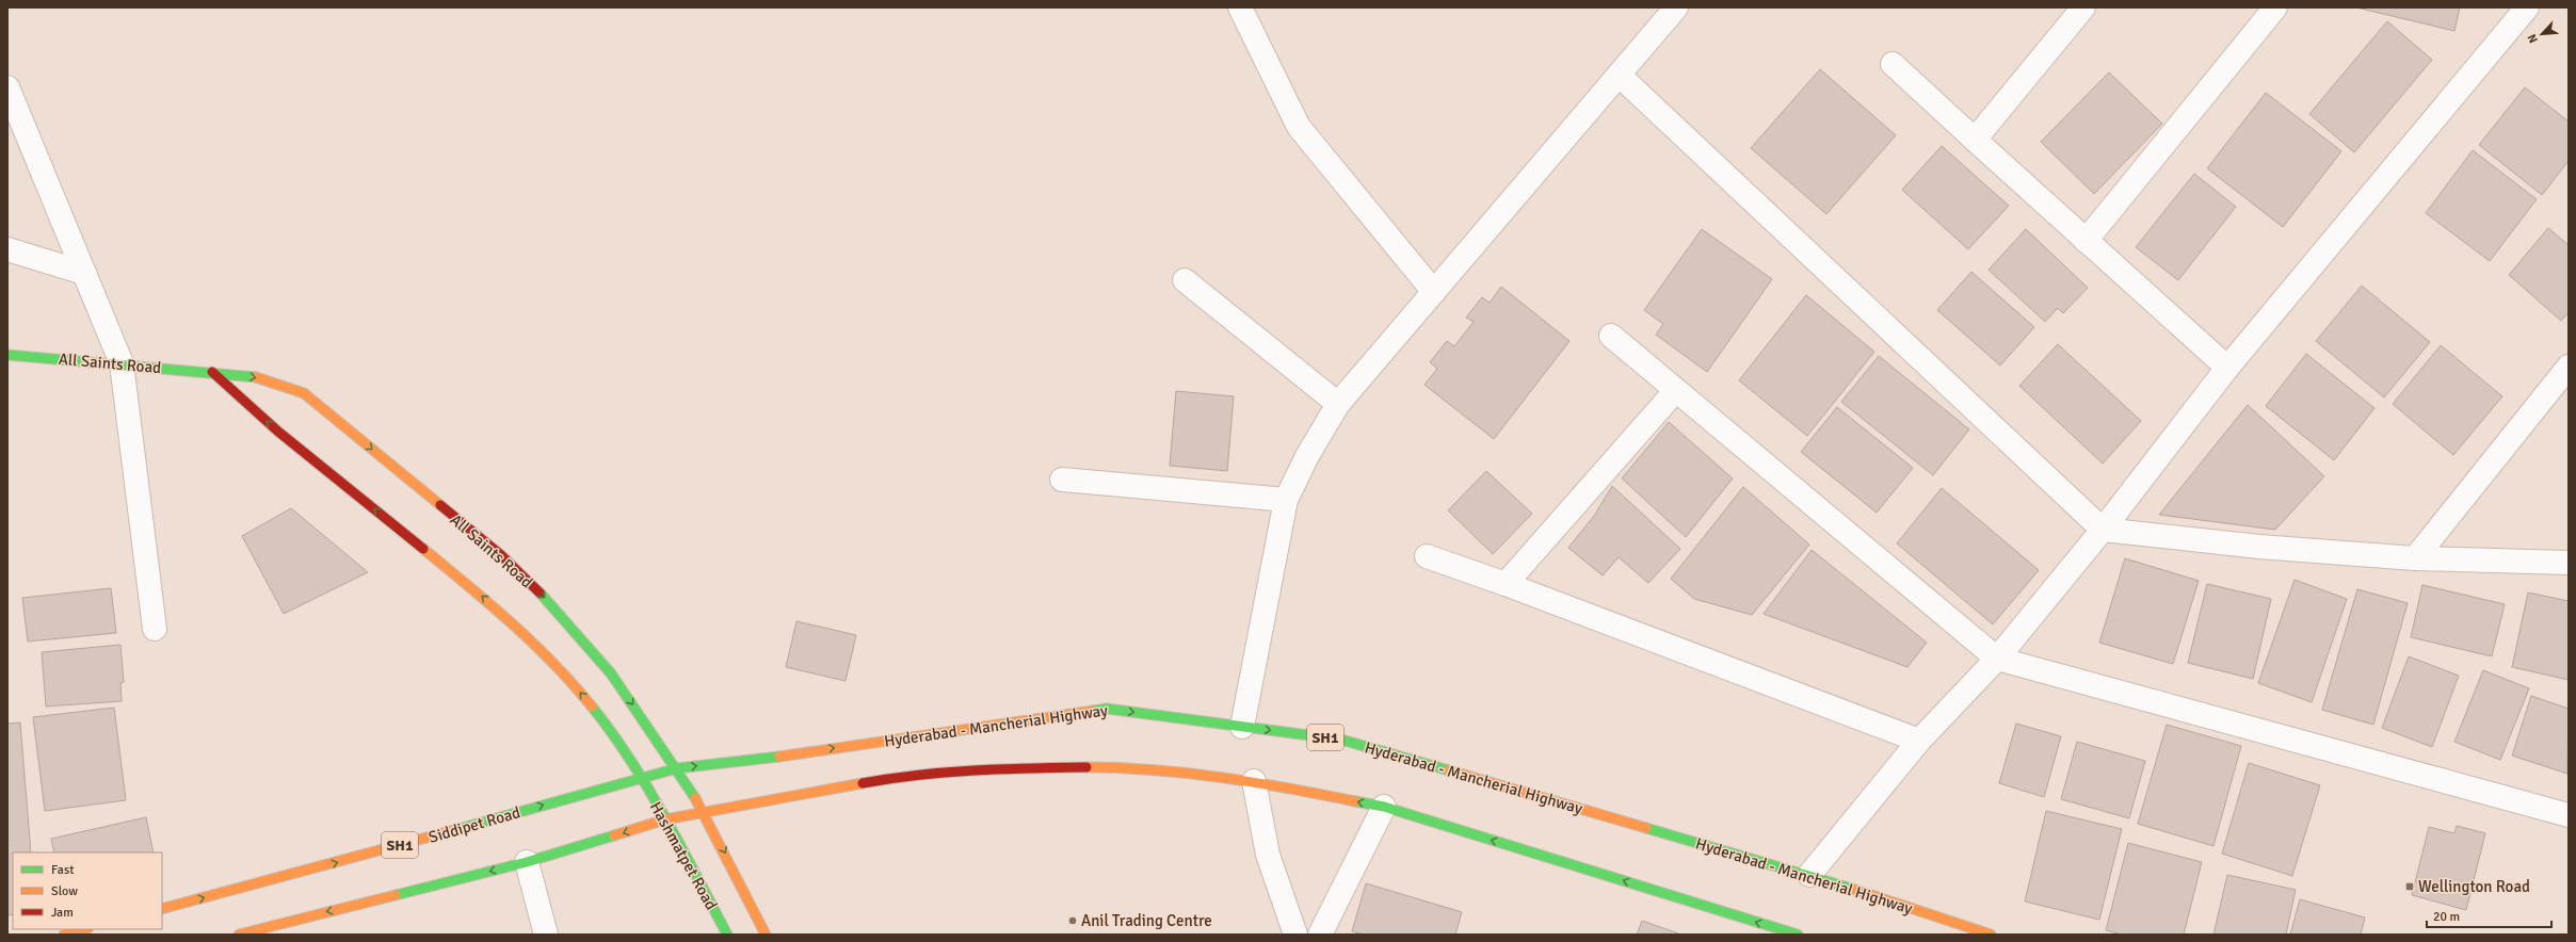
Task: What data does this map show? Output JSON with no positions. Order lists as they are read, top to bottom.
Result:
{
  "streets": {
    "main road": [
      "All Saints Road",
      "Hyderabad - Mancherial Highway",
      "SH1",
      "Siddipet Road",
      "Hashmatpet Road"
    ]
  },
  "crossings": [
    ["All Saints Road", "Hyderabad - Mancherial Highway"],
    ["Hyderabad - Mancherial Highway", "Siddipet Road"],
    ["Hyderabad - Mancherial Highway", "Hashmatpet Road"],
    ["Siddipet Road", "Hashmatpet Road"]
  ],
  "places": {
    "transit": ["Wellington Road"],
    "other": ["Anil Trading Centre"]
  },
  "legend": ["Fast", "Slow", "Jam"],
  "scale_bar": "20 m",
  "north": "bottom left"
}
